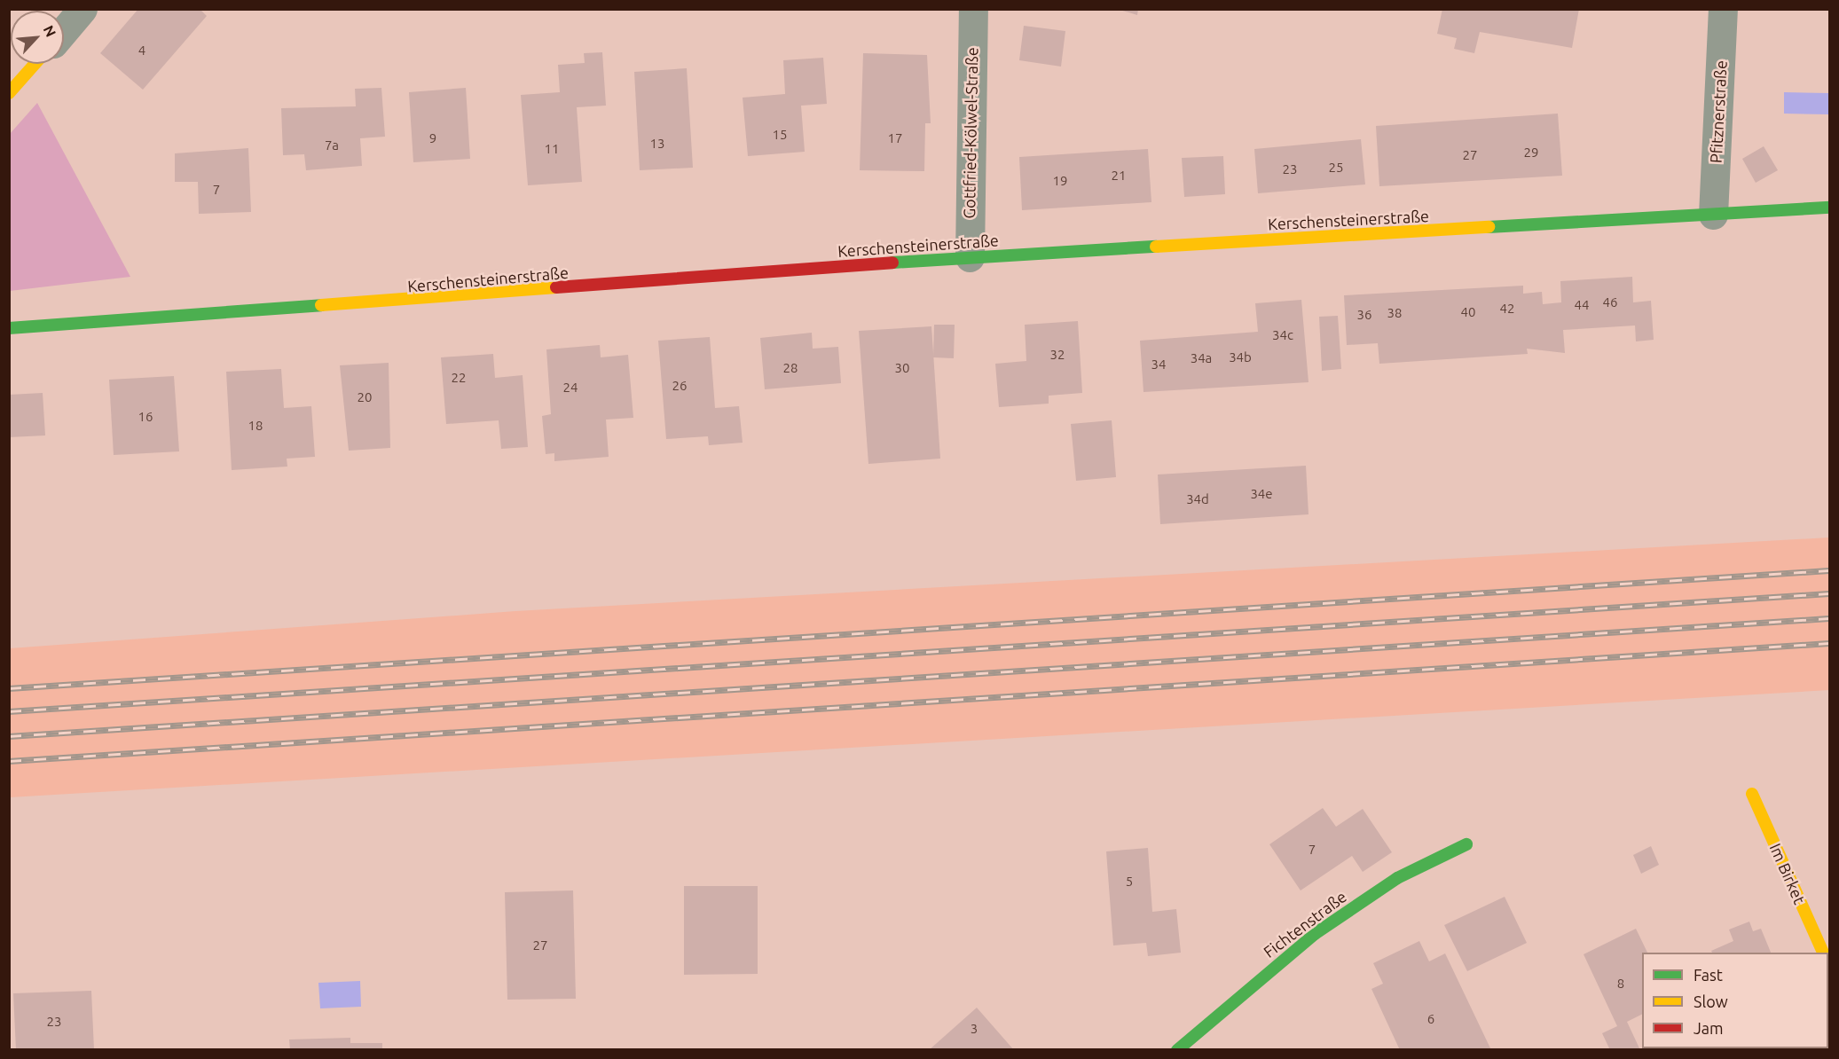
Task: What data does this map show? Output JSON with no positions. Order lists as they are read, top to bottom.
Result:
{
  "streets": {
    "street": [
      "Pfitznerstraße",
      "Gottfried-Kölwel-Straße",
      "Kerschensteinerstraße",
      "Im Birket",
      "Fichtenstraße"
    ]
  },
  "crossings": [
    ["Pfitznerstraße", "Kerschensteinerstraße"],
    ["Gottfried-Kölwel-Straße", "Kerschensteinerstraße"]
  ],
  "house_numbers": [
    "4",
    "15",
    "9",
    "17",
    "13",
    "7a",
    "11",
    "29",
    "27",
    "25",
    "23",
    "21",
    "19",
    "7",
    "46",
    "44",
    "42",
    "40",
    "38",
    "36",
    "34c",
    "32",
    "34b",
    "34a",
    "34",
    "28",
    "30",
    "22",
    "26",
    "24",
    "20",
    "16",
    "18",
    "34e",
    "34d",
    "7",
    "5",
    "27",
    "8",
    "6",
    "23",
    "3"
  ],
  "legend": ["Fast", "Slow", "Jam"],
  "north": "top right"
}
